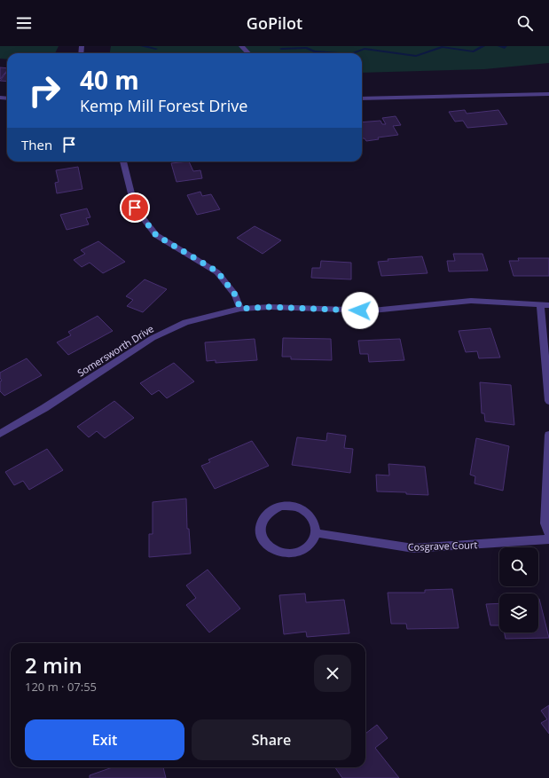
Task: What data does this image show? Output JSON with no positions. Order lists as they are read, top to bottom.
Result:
{
  "streets": {
    "street": ["Somersworth Drive", "Cosgrave Court"]
  },
  "page": {
    "header": "GoPilot",
    "turn": ["40 m", "Kemp Mill Forest Drive"],
    "then": "Then",
    "heading": ["2 min", "120 m · 07:55"],
    "buttons": ["Exit", "Share"]
  }
}
